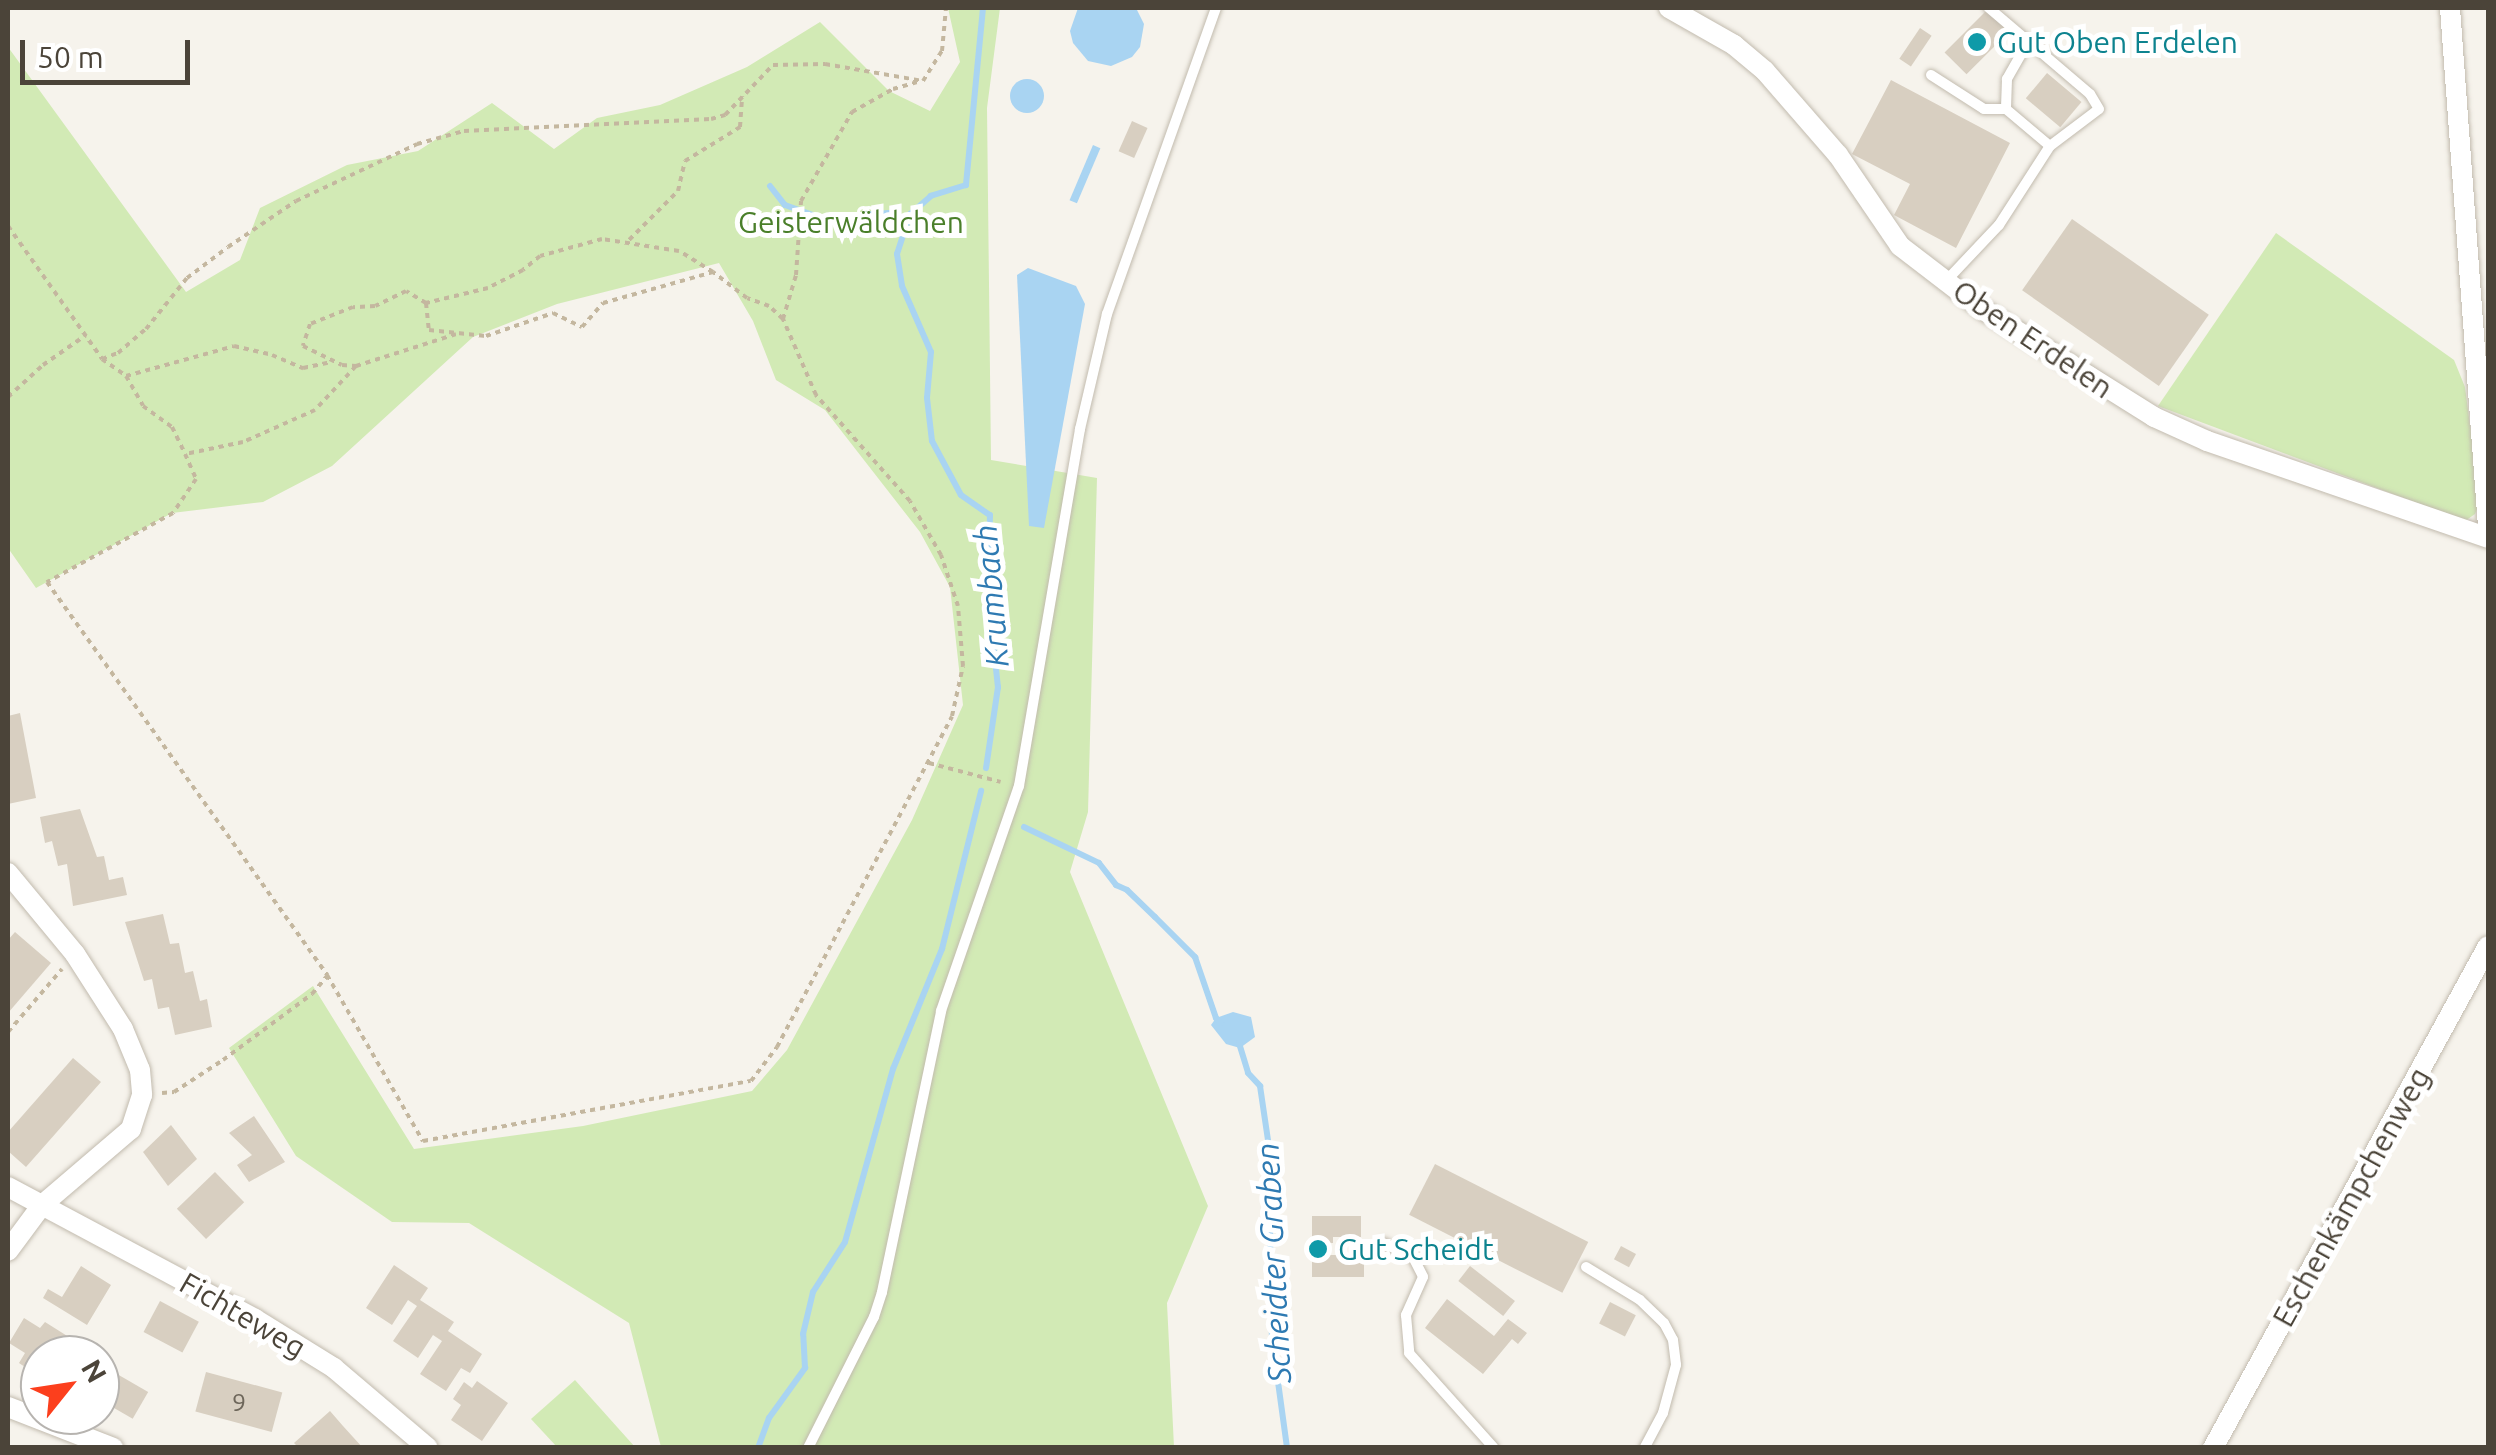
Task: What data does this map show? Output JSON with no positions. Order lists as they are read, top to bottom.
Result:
{
  "streets": {
    "street": ["Oben Erdelen", "Eschenkämpchenweg", "Fichteweg"]
  },
  "water": ["Krumbach", "Scheidter Graben"],
  "parks": ["Geisterwäldchen"],
  "places": ["Gut Oben Erdelen", "Gut Scheidt"],
  "house_numbers": ["9"],
  "scale_bar": "50 m",
  "north": "top right"
}
